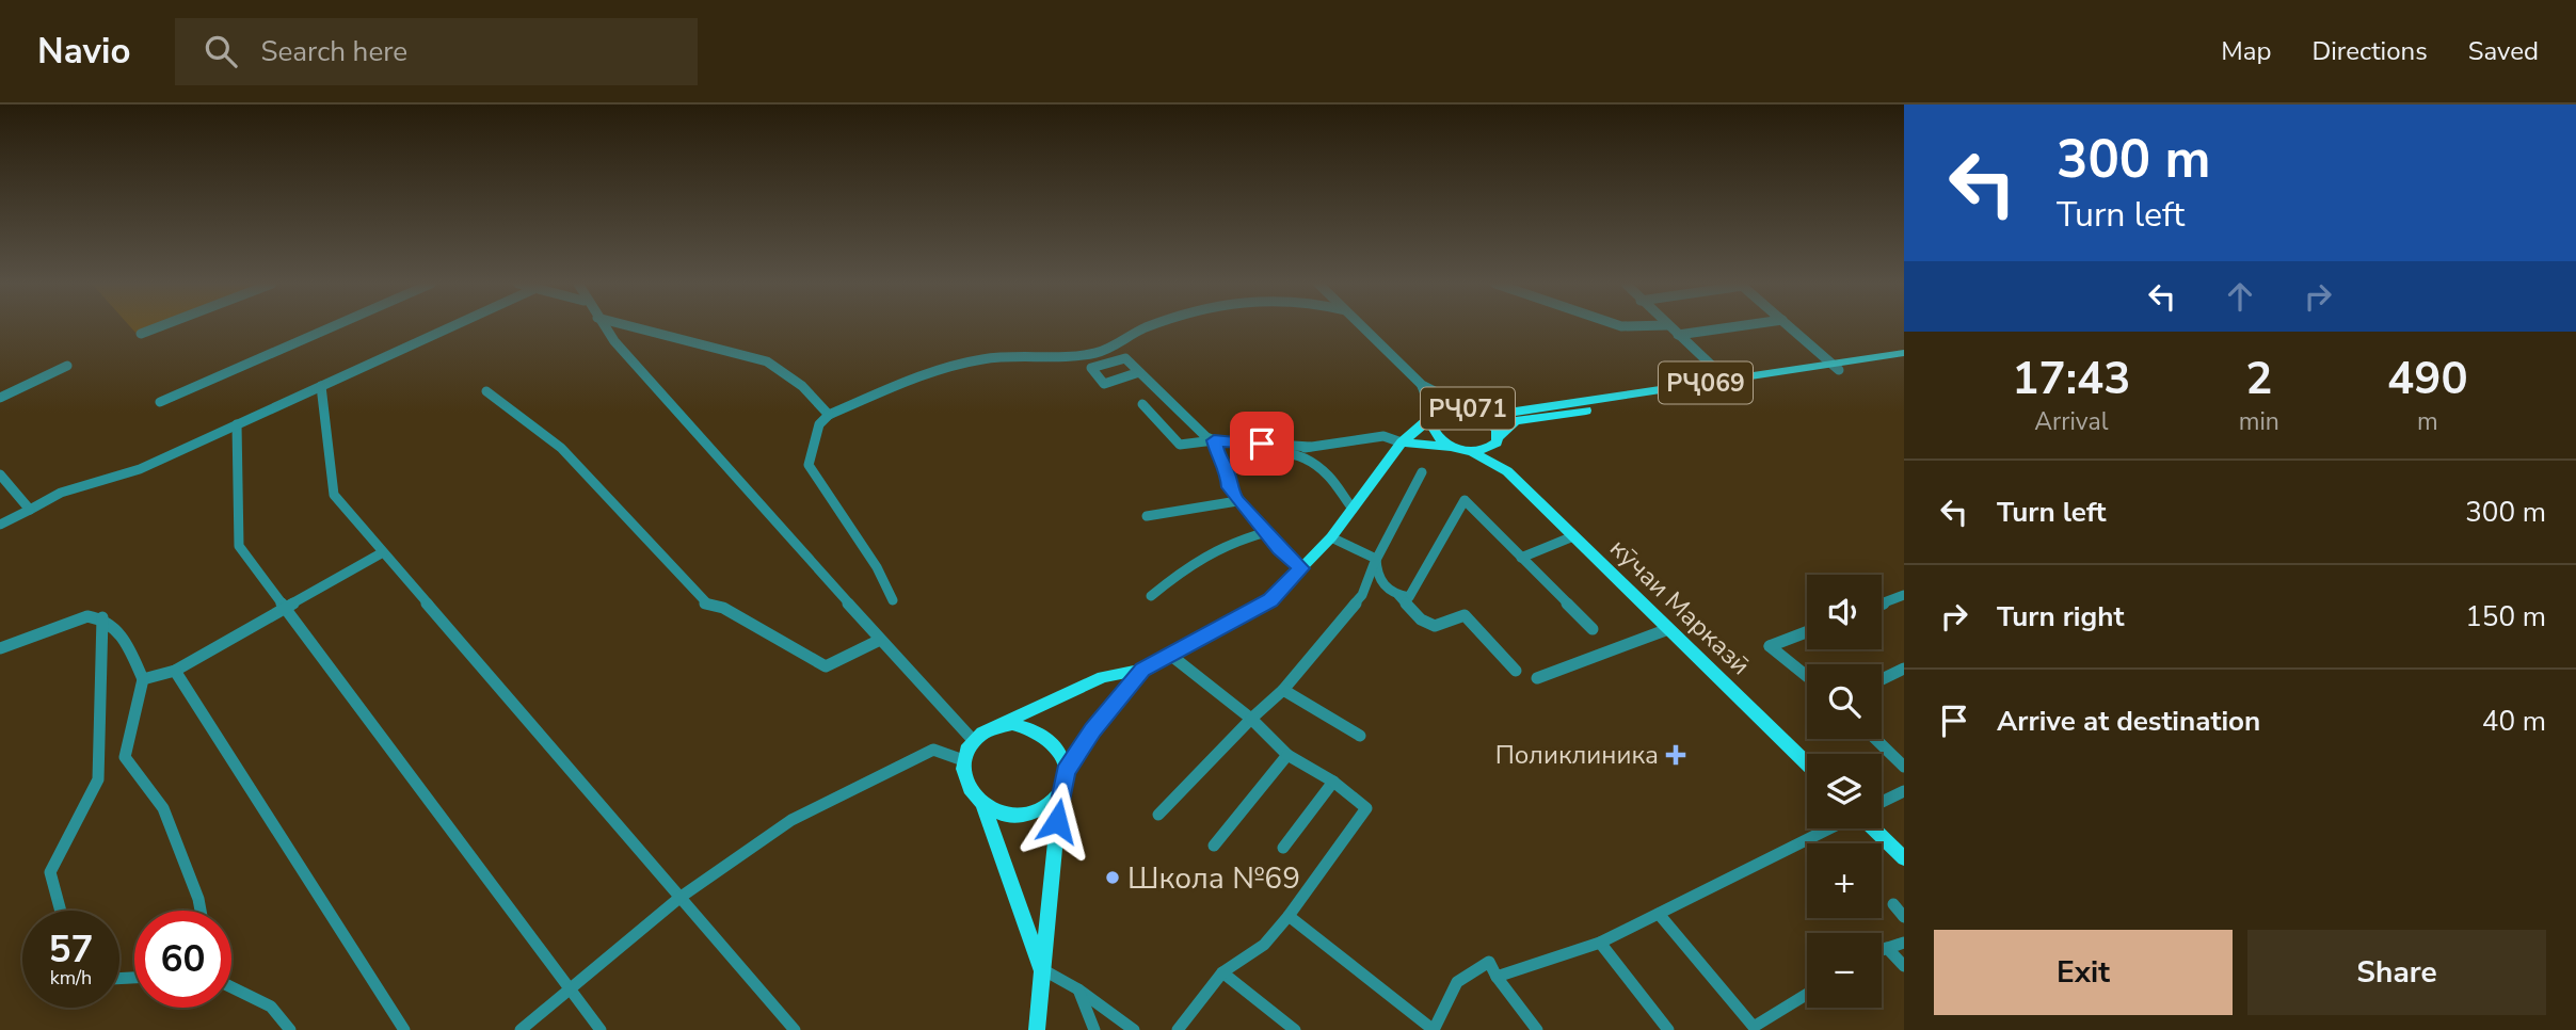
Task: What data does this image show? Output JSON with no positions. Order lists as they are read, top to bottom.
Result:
{
  "streets": {
    "main road": ["РҶ069", "РҶ071", "кӯчаи Марказӣ"]
  },
  "crossings": [
    ["РҶ069", "РҶ071"]
  ],
  "places": {
    "health": ["Поликлиника"],
    "other": ["Школа №69"]
  },
  "page": {
    "header": "Navio",
    "search": "Search here",
    "nav": ["Map", "Directions", "Saved"],
    "turn": ["300 m", "Turn left"],
    "eta": [
      "17:43",
      "Arrival",
      "2",
      "min",
      "490",
      "m"
    ],
    "list": [
      {
        "name": "Turn left",
        "value": "300 m"
      },
      {
        "name": "Turn right",
        "value": "150 m"
      },
      {
        "name": "Arrive at destination",
        "value": "40 m"
      }
    ],
    "map_buttons": ["+", "−"],
    "speed": "57 km/h",
    "limit": "60",
    "buttons": ["Exit", "Share"]
  }
}
